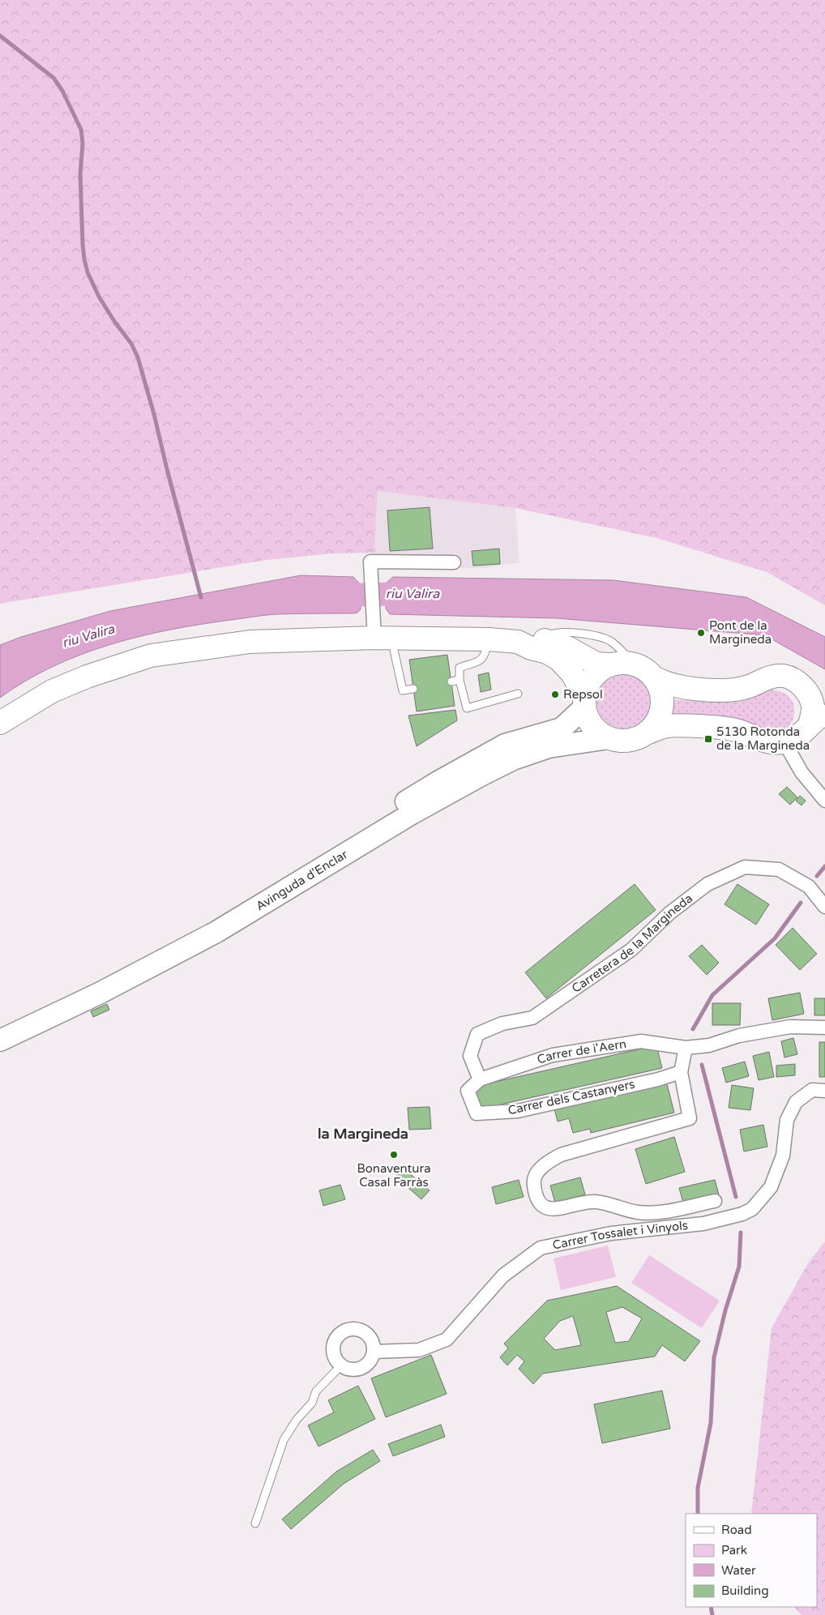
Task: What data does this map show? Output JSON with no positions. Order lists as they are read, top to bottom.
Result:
{
  "streets": {
    "main road": ["Avinguda d'Enclar"],
    "street": [
      "Carretera de la Margineda",
      "Carrer de i'Aern",
      "Carrer dels Castanyers",
      "Carrer Tossalet i Vinyols"
    ]
  },
  "crossings": [
    ["Carretera de la Margineda", "Carrer de i'Aern"],
    ["Carretera de la Margineda", "Carrer dels Castanyers"],
    ["Carrer de i'Aern", "Carrer dels Castanyers"]
  ],
  "districts": ["la Margineda"],
  "water": ["riu Valira"],
  "places": {
    "other": ["Pont de la Margineda", "Repsol", "Bonaventura Casal Farràs"],
    "transit": ["5130 Rotonda de la Margineda"]
  },
  "legend": [
    "Road",
    "Park",
    "Water",
    "Building"
  ]
}
